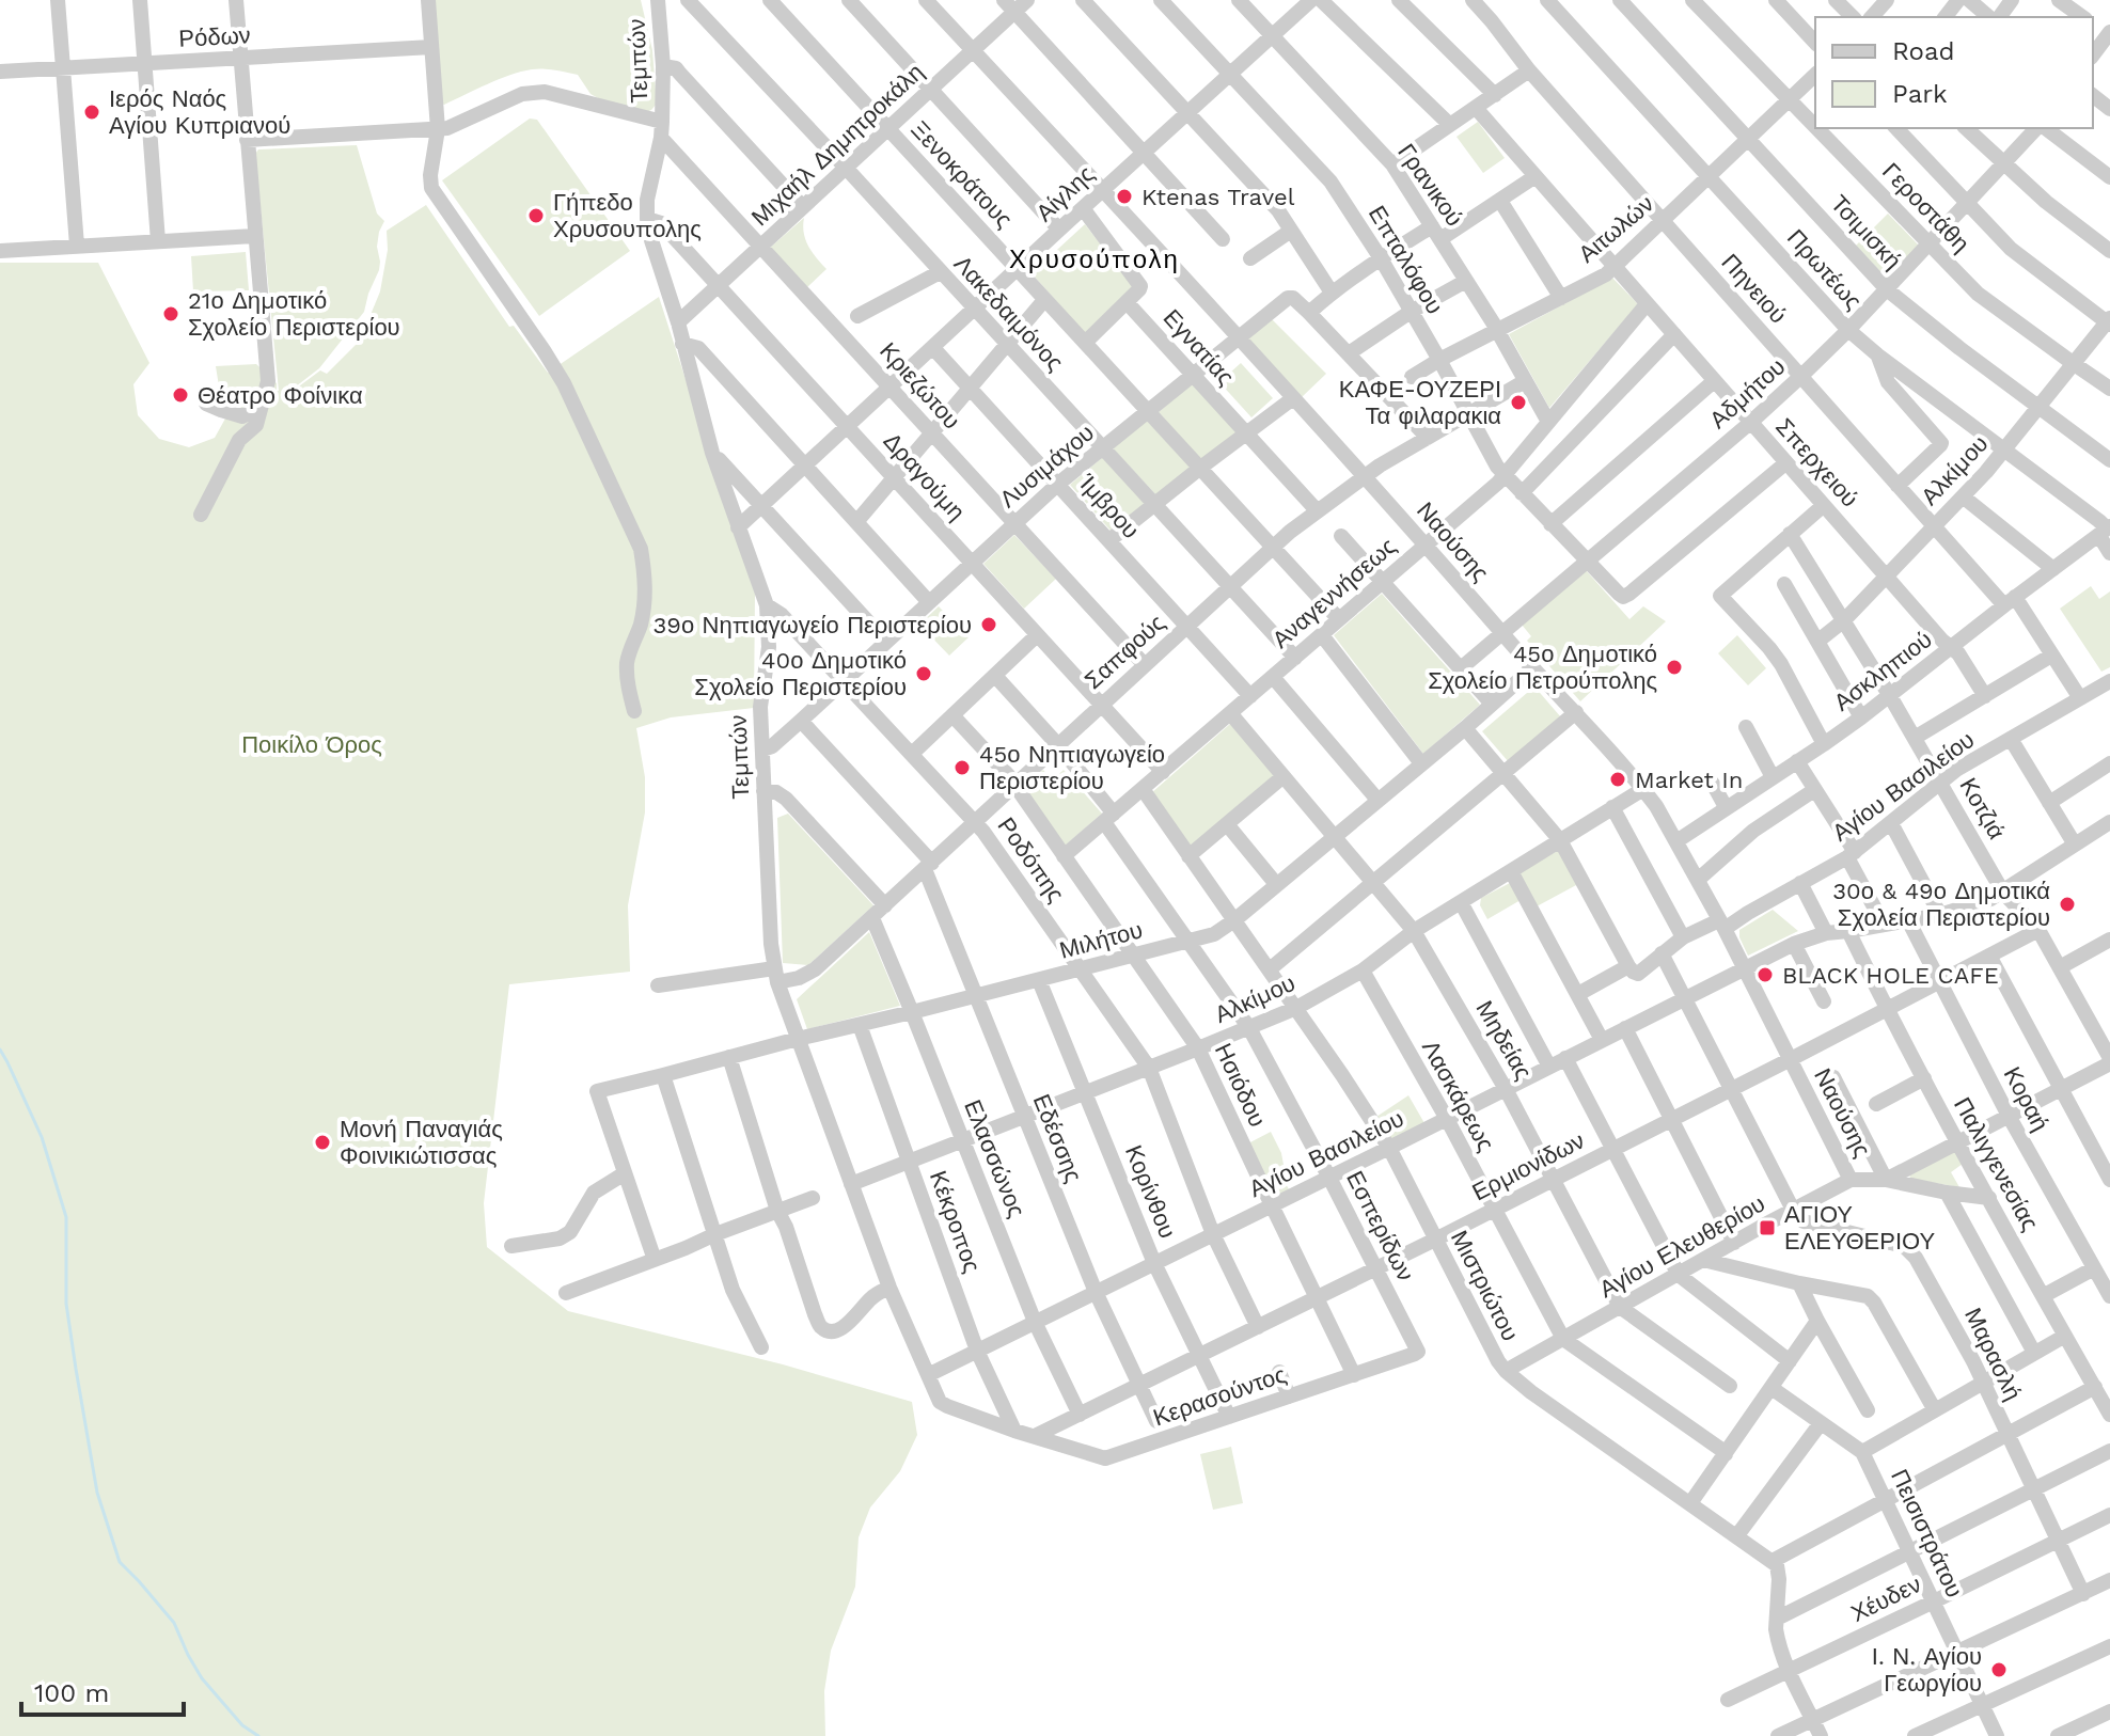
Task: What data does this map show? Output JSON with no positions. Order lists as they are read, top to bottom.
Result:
{
  "streets": {
    "street": [
      "Ρόδων",
      "Τεμπών",
      "Μιχαήλ Δημητροκάλη",
      "Ξενοκράτους",
      "Γρανικού",
      "Αίγλης",
      "Γεροστάθη",
      "Αιτωλών",
      "Τσιμισκή",
      "Επταλόφου",
      "Πρωτέως",
      "Πηνειού",
      "Λακεδαιμόνος",
      "Εγνατίας",
      "Κριεζώτου",
      "Αδμήτου",
      "Σπερχειού",
      "Λυσιμάχου",
      "Αλκίμου",
      "Δραγούμη",
      "Ίμβρου",
      "Ναούσης",
      "Αναγεννήσεως",
      "Σαπφούς",
      "Ασκληπιού",
      "Αγίου Βασιλείου",
      "Κοτζιά",
      "Ροδόπης",
      "Μιλήτου",
      "Μηδείας",
      "Ησιόδου",
      "Λασκάρεως",
      "Κοραή",
      "Εδέσσης",
      "Ελασσώνος",
      "Παλιγγενεσίας",
      "Ερμιονίδων",
      "Κορίνθου",
      "Κέκροπος",
      "Εσπερίδων",
      "Αγίου Ελευθερίου",
      "Μιστριώτου",
      "Μαρασλή",
      "Κερασούντος",
      "Πεισιστράτου",
      "Χέυδεν"
    ]
  },
  "crossings": [
    ["Τεμπών", "Μιχαήλ Δημητροκάλη"],
    ["Τεμπών", "Αίγλης"],
    ["Τεμπών", "Κριεζώτου"],
    ["Τεμπών", "Λυσιμάχου"],
    ["Τεμπών", "Αλκίμου"],
    ["Τεμπών", "Δραγούμη"],
    ["Τεμπών", "Σαπφούς"],
    ["Τεμπών", "Αγίου Βασιλείου"],
    ["Τεμπών", "Ροδόπης"],
    ["Τεμπών", "Μιλήτου"],
    ["Τεμπών", "Ερμιονίδων"],
    ["Τεμπών", "Κέκροπος"],
    ["Τεμπών", "Κερασούντος"],
    ["Μιχαήλ Δημητροκάλη", "Ξενοκράτους"],
    ["Μιχαήλ Δημητροκάλη", "Λακεδαιμόνος"],
    ["Μιχαήλ Δημητροκάλη", "Κριεζώτου"],
    ["Μιχαήλ Δημητροκάλη", "Δραγούμη"],
    ["Μιχαήλ Δημητροκάλη", "Ναούσης"],
    ["Ξενοκράτους", "Αίγλης"],
    ["Ξενοκράτους", "Λυσιμάχου"],
    ["Ξενοκράτους", "Αναγεννήσεως"],
    ["Ξενοκράτους", "Σαπφούς"],
    ["Γρανικού", "Αίγλης"],
    ["Γρανικού", "Αιτωλών"],
    ["Γρανικού", "Αναγεννήσεως"],
    ["Γρανικού", "Σαπφούς"],
    ["Αίγλης", "Επταλόφου"],
    ["Αίγλης", "Λακεδαιμόνος"],
    ["Αίγλης", "Κριεζώτου"],
    ["Αίγλης", "Δραγούμη"],
    ["Αίγλης", "Ίμβρου"],
    ["Αίγλης", "Ναούσης"],
    ["Γεροστάθη", "Αιτωλών"],
    ["Γεροστάθη", "Αδμήτου"],
    ["Γεροστάθη", "Αλκίμου"],
    ["Αιτωλών", "Τσιμισκή"],
    ["Αιτωλών", "Επταλόφου"],
    ["Αιτωλών", "Πρωτέως"],
    ["Αιτωλών", "Πηνειού"],
    ["Αιτωλών", "Σπερχειού"],
    ["Τσιμισκή", "Αδμήτου"],
    ["Τσιμισκή", "Αλκίμου"],
    ["Επταλόφου", "Αδμήτου"],
    ["Επταλόφου", "Σπερχειού"],
    ["Επταλόφου", "Αναγεννήσεως"],
    ["Επταλόφου", "Σαπφούς"],
    ["Πρωτέως", "Αδμήτου"],
    ["Πρωτέως", "Αλκίμου"],
    ["Πρωτέως", "Ασκληπιού"],
    ["Πηνειού", "Αδμήτου"],
    ["Πηνειού", "Αλκίμου"],
    ["Πηνειού", "Ασκληπιού"],
    ["Πηνειού", "Αγίου Βασιλείου"],
    ["Λακεδαιμόνος", "Λυσιμάχου"],
    ["Λακεδαιμόνος", "Αναγεννήσεως"],
    ["Λακεδαιμόνος", "Σαπφούς"],
    ["Εγνατίας", "Λυσιμάχου"],
    ["Εγνατίας", "Σαπφούς"],
    ["Κριεζώτου", "Λυσιμάχου"],
    ["Κριεζώτου", "Σαπφούς"],
    ["Αδμήτου", "Σπερχειού"],
    ["Αδμήτου", "Ναούσης"],
    ["Σπερχειού", "Αλκίμου"],
    ["Σπερχειού", "Αναγεννήσεως"],
    ["Σπερχειού", "Ασκληπιού"],
    ["Λυσιμάχου", "Δραγούμη"],
    ["Λυσιμάχου", "Ίμβρου"],
    ["Λυσιμάχου", "Ναούσης"],
    ["Λυσιμάχου", "Ροδόπης"],
    ["Λυσιμάχου", "Εδέσσης"],
    ["Αλκίμου", "Ναούσης"],
    ["Αλκίμου", "Κοτζιά"],
    ["Αλκίμου", "Ροδόπης"],
    ["Αλκίμου", "Μηδείας"],
    ["Αλκίμου", "Ησιόδου"],
    ["Αλκίμου", "Λασκάρεως"],
    ["Αλκίμου", "Εδέσσης"],
    ["Αλκίμου", "Ελασσώνος"],
    ["Αλκίμου", "Κορίνθου"],
    ["Αλκίμου", "Κέκροπος"],
    ["Αλκίμου", "Εσπερίδων"],
    ["Αλκίμου", "Μιστριώτου"],
    ["Δραγούμη", "Αναγεννήσεως"],
    ["Δραγούμη", "Σαπφούς"],
    ["Ίμβρου", "Αναγεννήσεως"],
    ["Ίμβρου", "Σαπφούς"],
    ["Ναούσης", "Αναγεννήσεως"],
    ["Ναούσης", "Σαπφούς"],
    ["Ναούσης", "Ασκληπιού"],
    ["Ναούσης", "Αγίου Βασιλείου"],
    ["Ναούσης", "Μιλήτου"],
    ["Ναούσης", "Ερμιονίδων"],
    ["Ναούσης", "Αγίου Ελευθερίου"],
    ["Αναγεννήσεως", "Μηδείας"],
    ["Αναγεννήσεως", "Ησιόδου"],
    ["Αναγεννήσεως", "Εσπερίδων"],
    ["Αναγεννήσεως", "Μιστριώτου"],
    ["Σαπφούς", "Ροδόπης"],
    ["Σαπφούς", "Ησιόδου"],
    ["Σαπφούς", "Εδέσσης"],
    ["Σαπφούς", "Ελασσώνος"],
    ["Σαπφούς", "Εσπερίδων"],
    ["Ασκληπιού", "Κοτζιά"],
    ["Αγίου Βασιλείου", "Κοτζιά"],
    ["Αγίου Βασιλείου", "Ροδόπης"],
    ["Αγίου Βασιλείου", "Μηδείας"],
    ["Αγίου Βασιλείου", "Ησιόδου"],
    ["Αγίου Βασιλείου", "Λασκάρεως"],
    ["Αγίου Βασιλείου", "Κοραή"],
    ["Αγίου Βασιλείου", "Εδέσσης"],
    ["Αγίου Βασιλείου", "Ελασσώνος"],
    ["Αγίου Βασιλείου", "Παλιγγενεσίας"],
    ["Αγίου Βασιλείου", "Κορίνθου"],
    ["Αγίου Βασιλείου", "Κέκροπος"],
    ["Αγίου Βασιλείου", "Εσπερίδων"],
    ["Αγίου Βασιλείου", "Μιστριώτου"],
    ["Κοτζιά", "Ερμιονίδων"],
    ["Κοτζιά", "Αγίου Ελευθερίου"],
    ["Ροδόπης", "Μιλήτου"],
    ["Ροδόπης", "Ερμιονίδων"],
    ["Μιλήτου", "Μηδείας"],
    ["Μιλήτου", "Ησιόδου"],
    ["Μιλήτου", "Εδέσσης"],
    ["Μιλήτου", "Ελασσώνος"],
    ["Μιλήτου", "Κορίνθου"],
    ["Μιλήτου", "Κέκροπος"],
    ["Μιλήτου", "Εσπερίδων"],
    ["Μιλήτου", "Μιστριώτου"],
    ["Μηδείας", "Ερμιονίδων"],
    ["Μηδείας", "Αγίου Ελευθερίου"],
    ["Ησιόδου", "Ερμιονίδων"],
    ["Ησιόδου", "Κερασούντος"],
    ["Λασκάρεως", "Ερμιονίδων"],
    ["Λασκάρεως", "Αγίου Ελευθερίου"],
    ["Κοραή", "Ερμιονίδων"],
    ["Κοραή", "Αγίου Ελευθερίου"],
    ["Εδέσσης", "Ερμιονίδων"],
    ["Ελασσώνος", "Ερμιονίδων"],
    ["Παλιγγενεσίας", "Ερμιονίδων"],
    ["Παλιγγενεσίας", "Αγίου Ελευθερίου"],
    ["Ερμιονίδων", "Κορίνθου"],
    ["Ερμιονίδων", "Εσπερίδων"],
    ["Ερμιονίδων", "Μιστριώτου"],
    ["Ερμιονίδων", "Κερασούντος"],
    ["Κορίνθου", "Κερασούντος"],
    ["Εσπερίδων", "Κερασούντος"],
    ["Αγίου Ελευθερίου", "Μιστριώτου"],
    ["Αγίου Ελευθερίου", "Μαρασλή"],
    ["Μαρασλή", "Χέυδεν"],
    ["Πεισιστράτου", "Χέυδεν"]
  ],
  "districts": ["Χρυσούπολη"],
  "parks": ["Ποικίλο Όρος"],
  "places": {
    "other": [
      "Ιερός Ναός Αγίου Κυπριανού",
      "Ktenas Travel",
      "Γήπεδο Χρυσουπολης",
      "21ο Δημοτικό Σχολείο Περιστερίου",
      "Θέατρο Φοίνικα",
      "ΚΑΦΕ-ΟΥΖΕΡΙ Τα φιλαρακια",
      "39ο Νηπιαγωγείο Περιστερίου",
      "45ο Δημοτικό Σχολείο Πετρούπολης",
      "40ο Δημοτικό Σχολείο Περιστερίου",
      "45ο Νηπιαγωγείο Περιστερίου",
      "Market In",
      "30ο & 49ο Δημοτικά Σχολεία Περιστερίου",
      "BLACK HOLE CAFE",
      "Μονή Παναγιάς Φοινικιώτισσας",
      "Ι. Ν. Αγίου Γεωργίου"
    ],
    "transit": ["ΑΓΙΟΥ ΕΛΕΥΘΕΡΙΟΥ"]
  },
  "legend": ["Road", "Park"],
  "scale_bar": "100 m"
}
